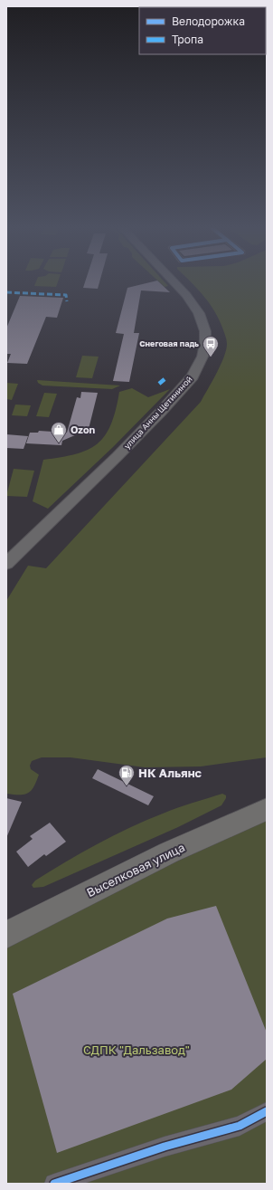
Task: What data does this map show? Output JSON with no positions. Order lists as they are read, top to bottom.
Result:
{
  "streets": {
    "main road": ["улица Анны Щетининой", "Выселковая улица"]
  },
  "parks": ["СДПК \"Дальзавод\""],
  "places": {
    "bus stop": ["Снеговая падь"],
    "shop": ["Ozon"],
    "fuel station": ["НК Альянс"]
  },
  "legend": ["Велодорожка", "Тропа"]
}
